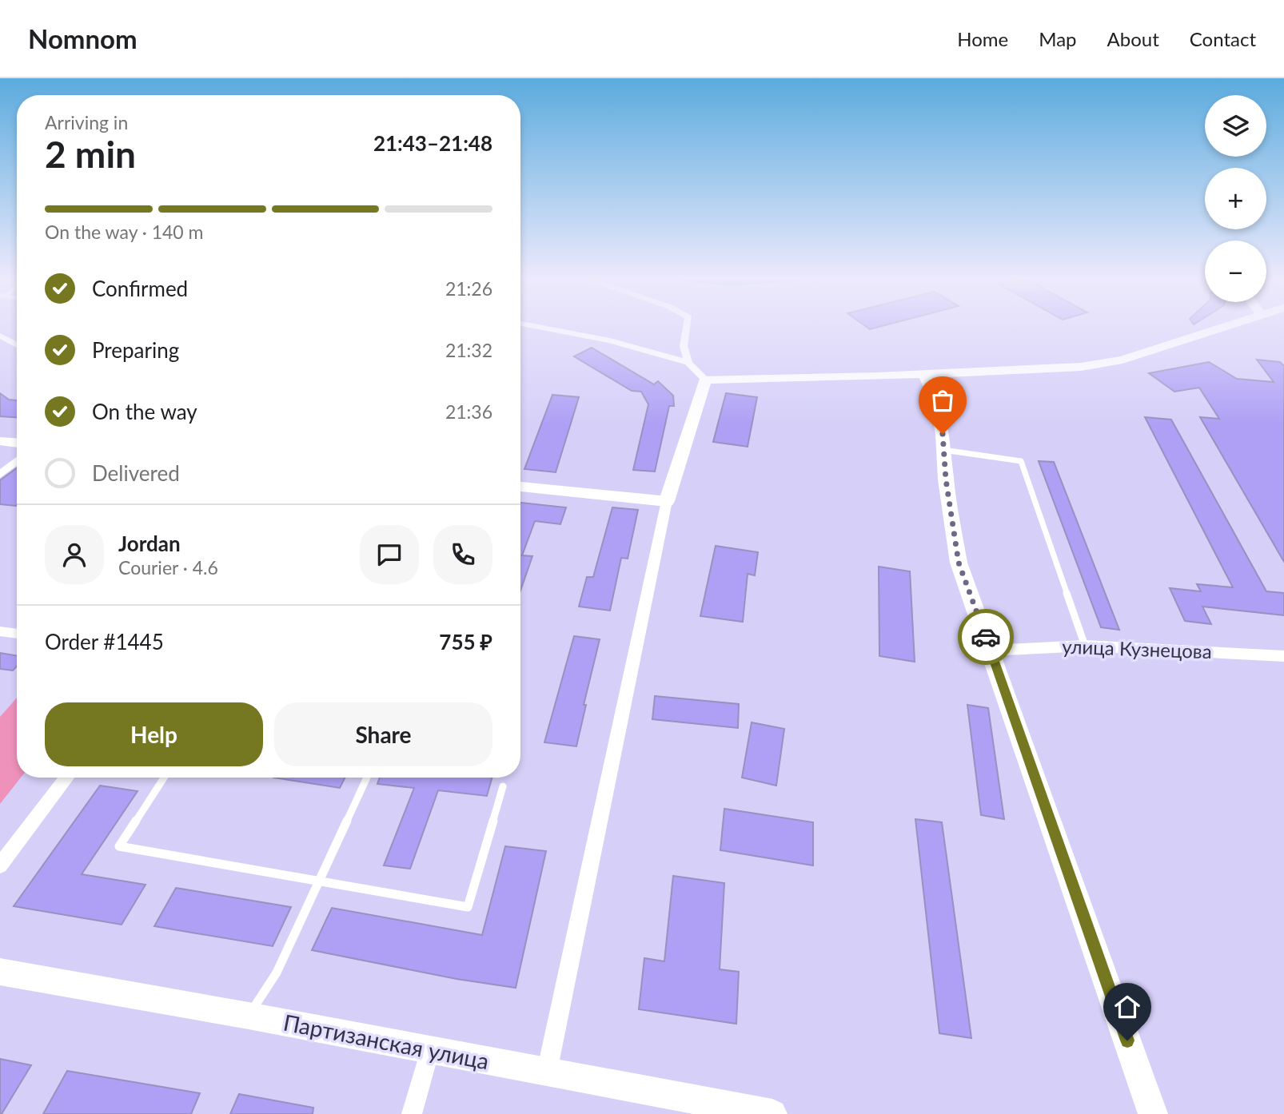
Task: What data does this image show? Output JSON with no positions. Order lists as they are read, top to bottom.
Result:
{
  "streets": {
    "main road": ["Партизанская улица"],
    "street": ["улица Кузнецова"]
  },
  "page": {
    "header": "Nomnom",
    "nav": [
      "Home",
      "Map",
      "About",
      "Contact"
    ],
    "map_buttons": ["+", "−"],
    "heading": ["2 min", "Arriving in", "21:43–21:48"],
    "panel": [
      "Jordan",
      "Courier · 4.6",
      "Order #1445",
      "755 ₽"
    ],
    "bar": "On the way · 140 m",
    "list": [
      ["Confirmed", "21:26"],
      ["Preparing", "21:32"],
      ["On the way", "21:36"],
      "Delivered"
    ],
    "buttons": ["Help", "Share"]
  }
}
